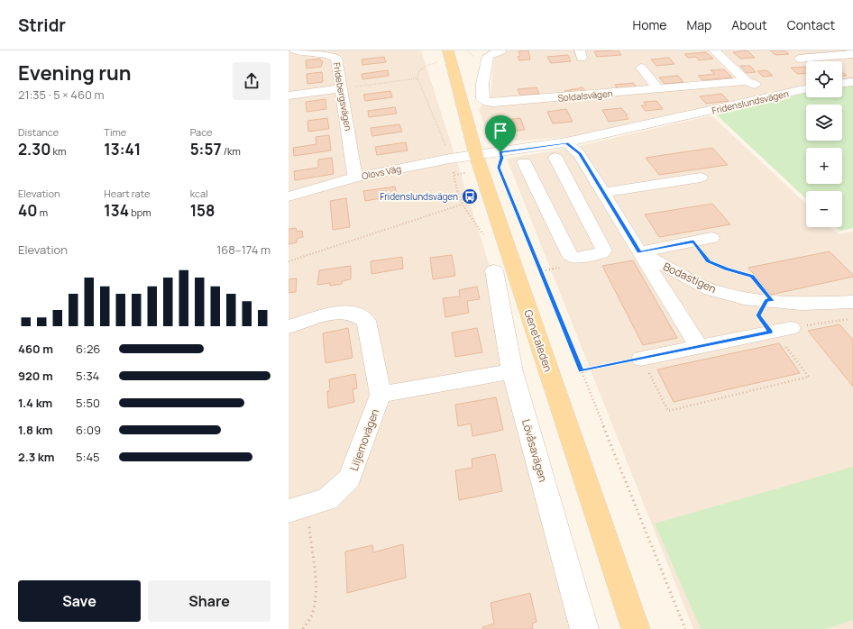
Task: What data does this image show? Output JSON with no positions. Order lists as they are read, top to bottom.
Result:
{
  "streets": {
    "main road": ["Genetaleden"],
    "street": [
      "Soldalsvägen",
      "Fridebergsvägen",
      "Fridenslundsvägen",
      "Olovs Väg",
      "Bodastigen",
      "Liljemovägen",
      "Lövåsavägen"
    ]
  },
  "crossings": [
    ["Fridebergsvägen", "Olovs Väg"],
    ["Fridenslundsvägen", "Olovs Väg"],
    ["Fridenslundsvägen", "Genetaleden"],
    ["Olovs Väg", "Genetaleden"],
    ["Liljemovägen", "Lövåsavägen"]
  ],
  "places": {
    "bus stop": ["Fridenslundsvägen"]
  },
  "page": {
    "header": "Stridr",
    "nav": [
      "Home",
      "Map",
      "About",
      "Contact"
    ],
    "heading": ["Evening run", "21:35 · 5 × 460 m"],
    "map_buttons": ["+", "−"],
    "stats": [
      ["Distance", "2.30 km"],
      ["Time", "13:41"],
      ["Pace", "5:57 /km"],
      ["Elevation", "40 m"],
      ["Heart rate", "134 bpm"],
      ["kcal", "158"]
    ],
    "chart": ["Elevation", "168–174 m"],
    "list": [
      {
        "name": "460 m",
        "note": "6:26"
      },
      {
        "name": "920 m",
        "note": "5:34"
      },
      {
        "name": "1.4 km",
        "note": "5:50"
      },
      {
        "name": "1.8 km",
        "note": "6:09"
      },
      {
        "name": "2.3 km",
        "note": "5:45"
      }
    ],
    "buttons": ["Save", "Share"]
  }
}
